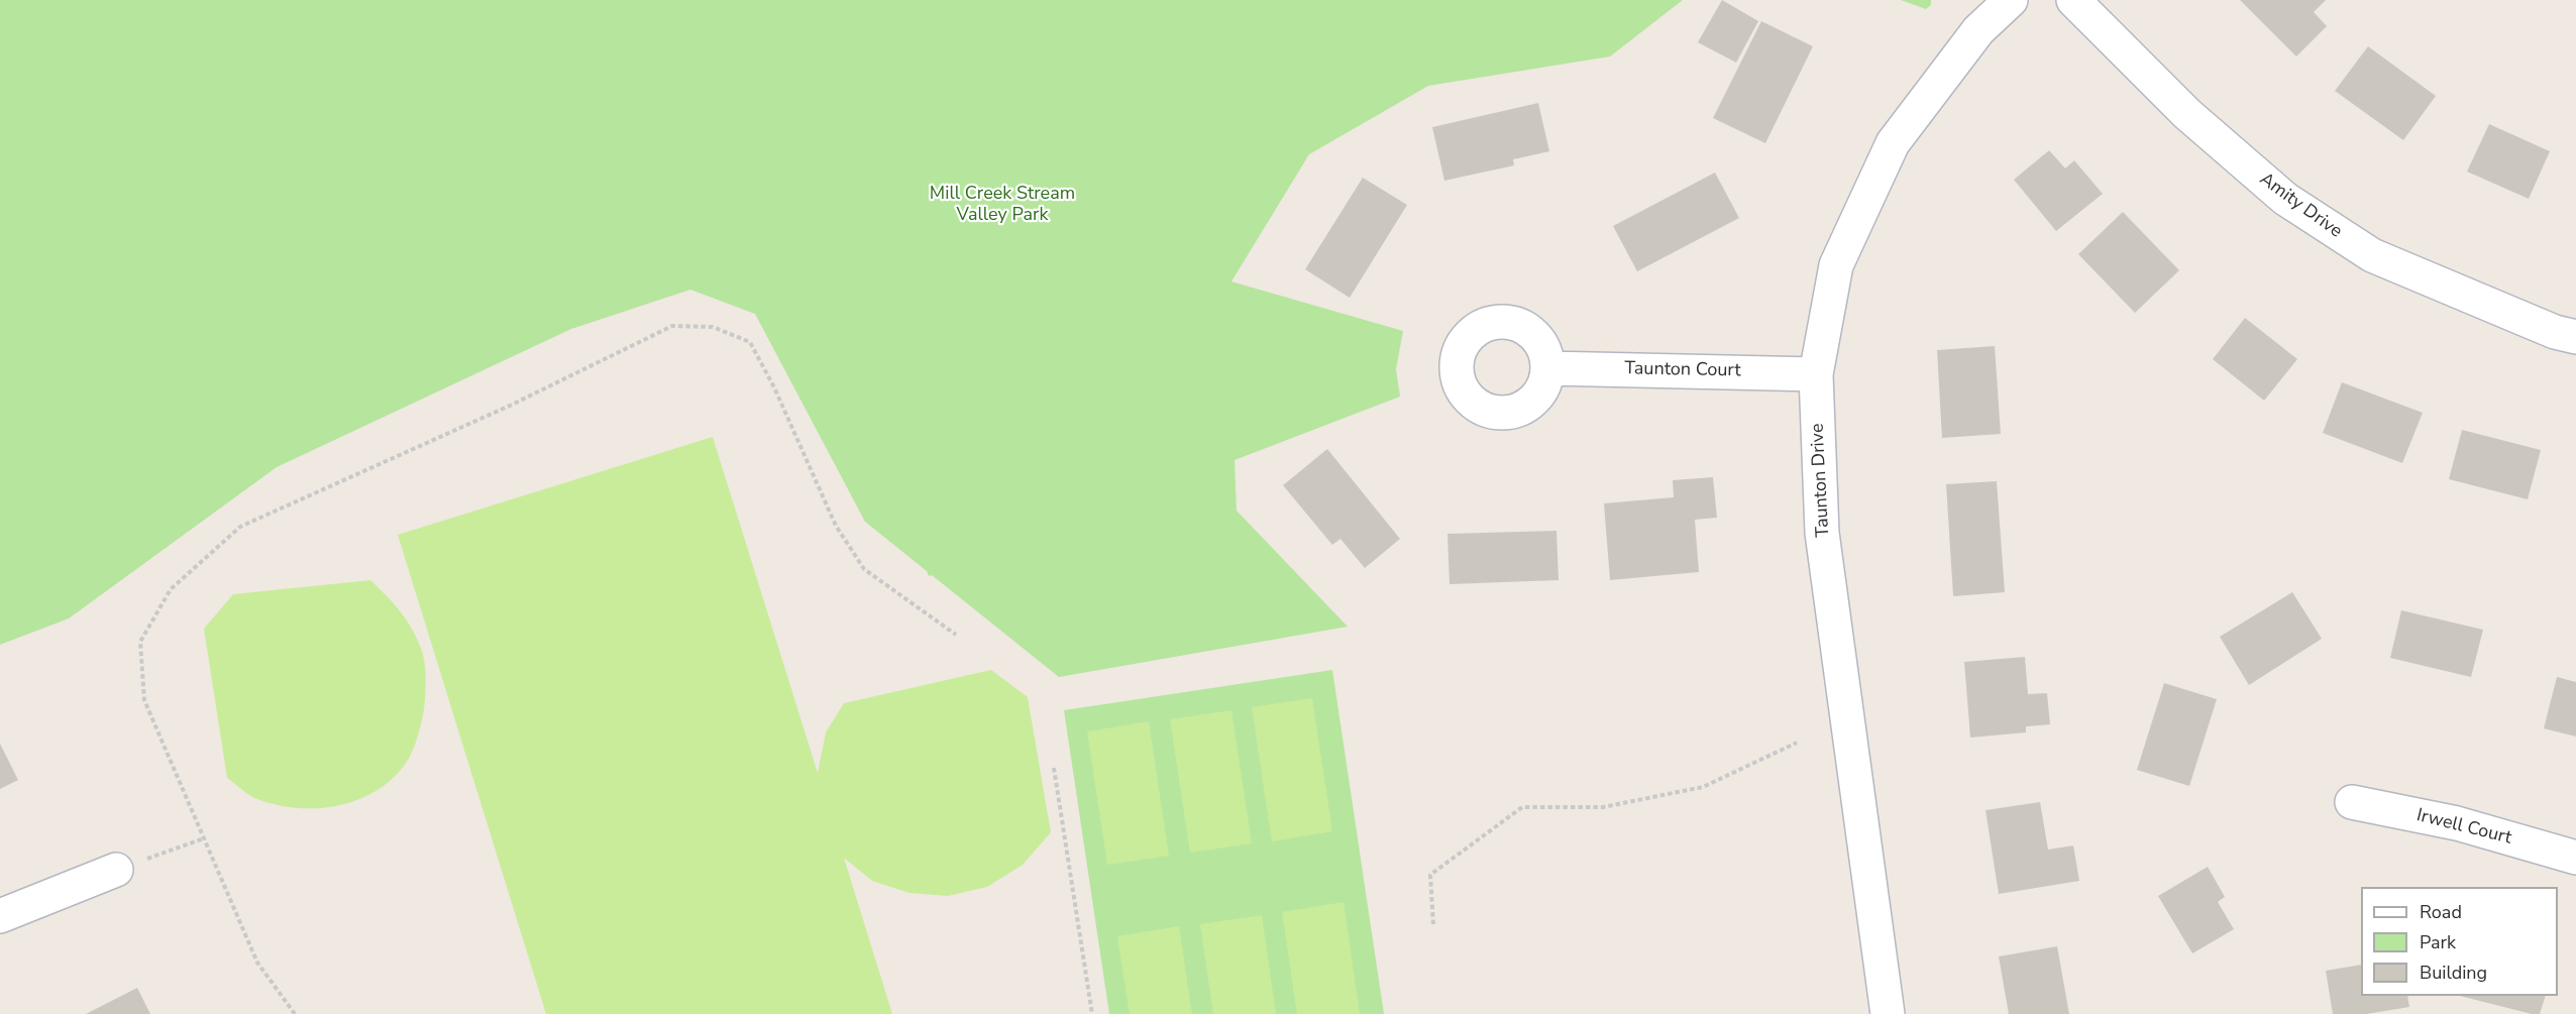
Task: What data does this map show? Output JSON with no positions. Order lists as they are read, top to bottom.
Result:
{
  "streets": {
    "street": [
      "Amity Drive",
      "Taunton Court",
      "Taunton Drive",
      "Irwell Court"
    ]
  },
  "crossings": [
    ["Taunton Court", "Taunton Drive"]
  ],
  "parks": ["Mill Creek Stream Valley Park"],
  "legend": ["Road", "Park", "Building"]
}
